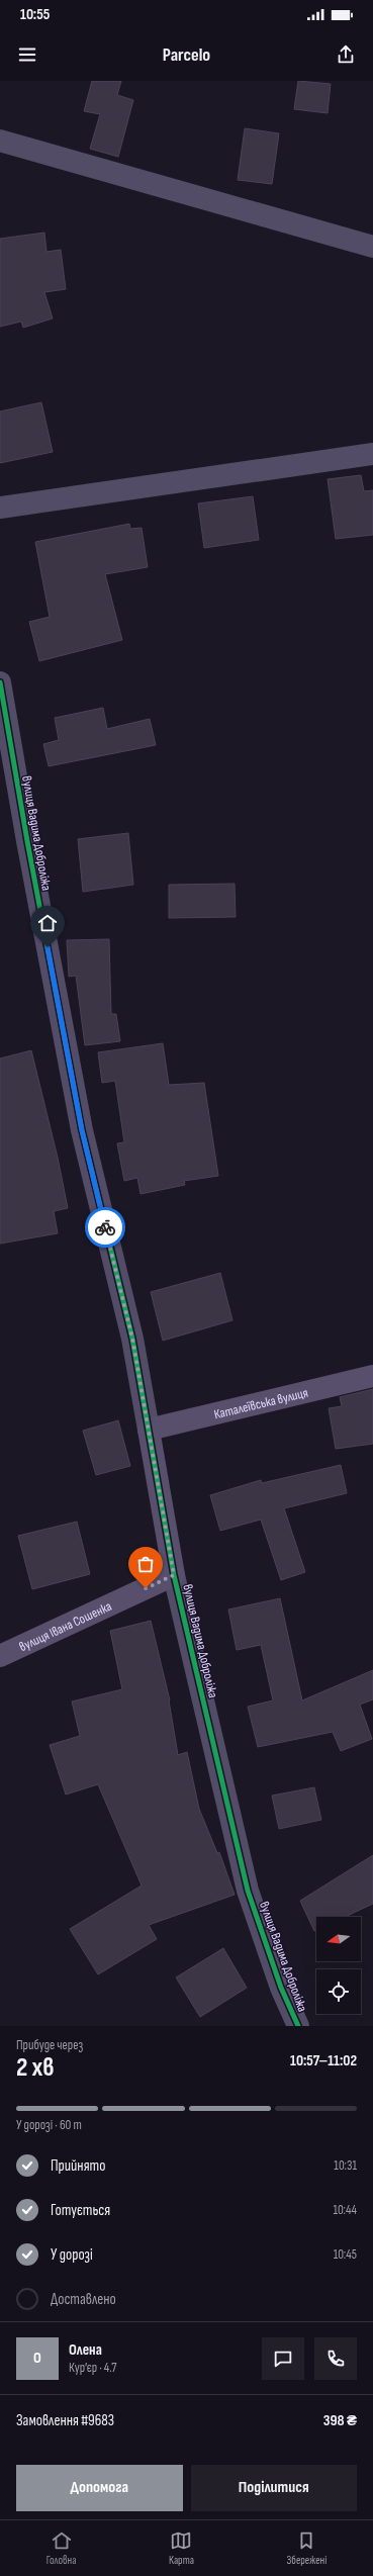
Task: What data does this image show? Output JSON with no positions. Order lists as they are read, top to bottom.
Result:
{
  "streets": {
    "street": ["вулиця Вадима Доброліжа", "Каталеївська вулиця", "вулиця Івана Сошенка"]
  },
  "crossings": [
    ["вулиця Вадима Доброліжа", "Каталеївська вулиця"],
    ["вулиця Вадима Доброліжа", "вулиця Івана Сошенка"]
  ],
  "north": "left",
  "page": {
    "status": "10:55",
    "header": "Parcelo",
    "heading": ["2 хв", "Прибуде через", "10:57–11:02"],
    "panel": [
      "Олена",
      "Кур’єр · 4.7",
      "Замовлення #9683",
      "398 ₴"
    ],
    "bar": "У дорозі · 60 m",
    "list": [
      ["Прийнято", "10:31"],
      ["Готується", "10:44"],
      ["У дорозі", "10:45"],
      "Доставлено"
    ],
    "round": "О",
    "buttons": ["Допомога", "Поділитися"],
    "tabs": ["Головна", "Карта", "Збережені"]
  }
}
